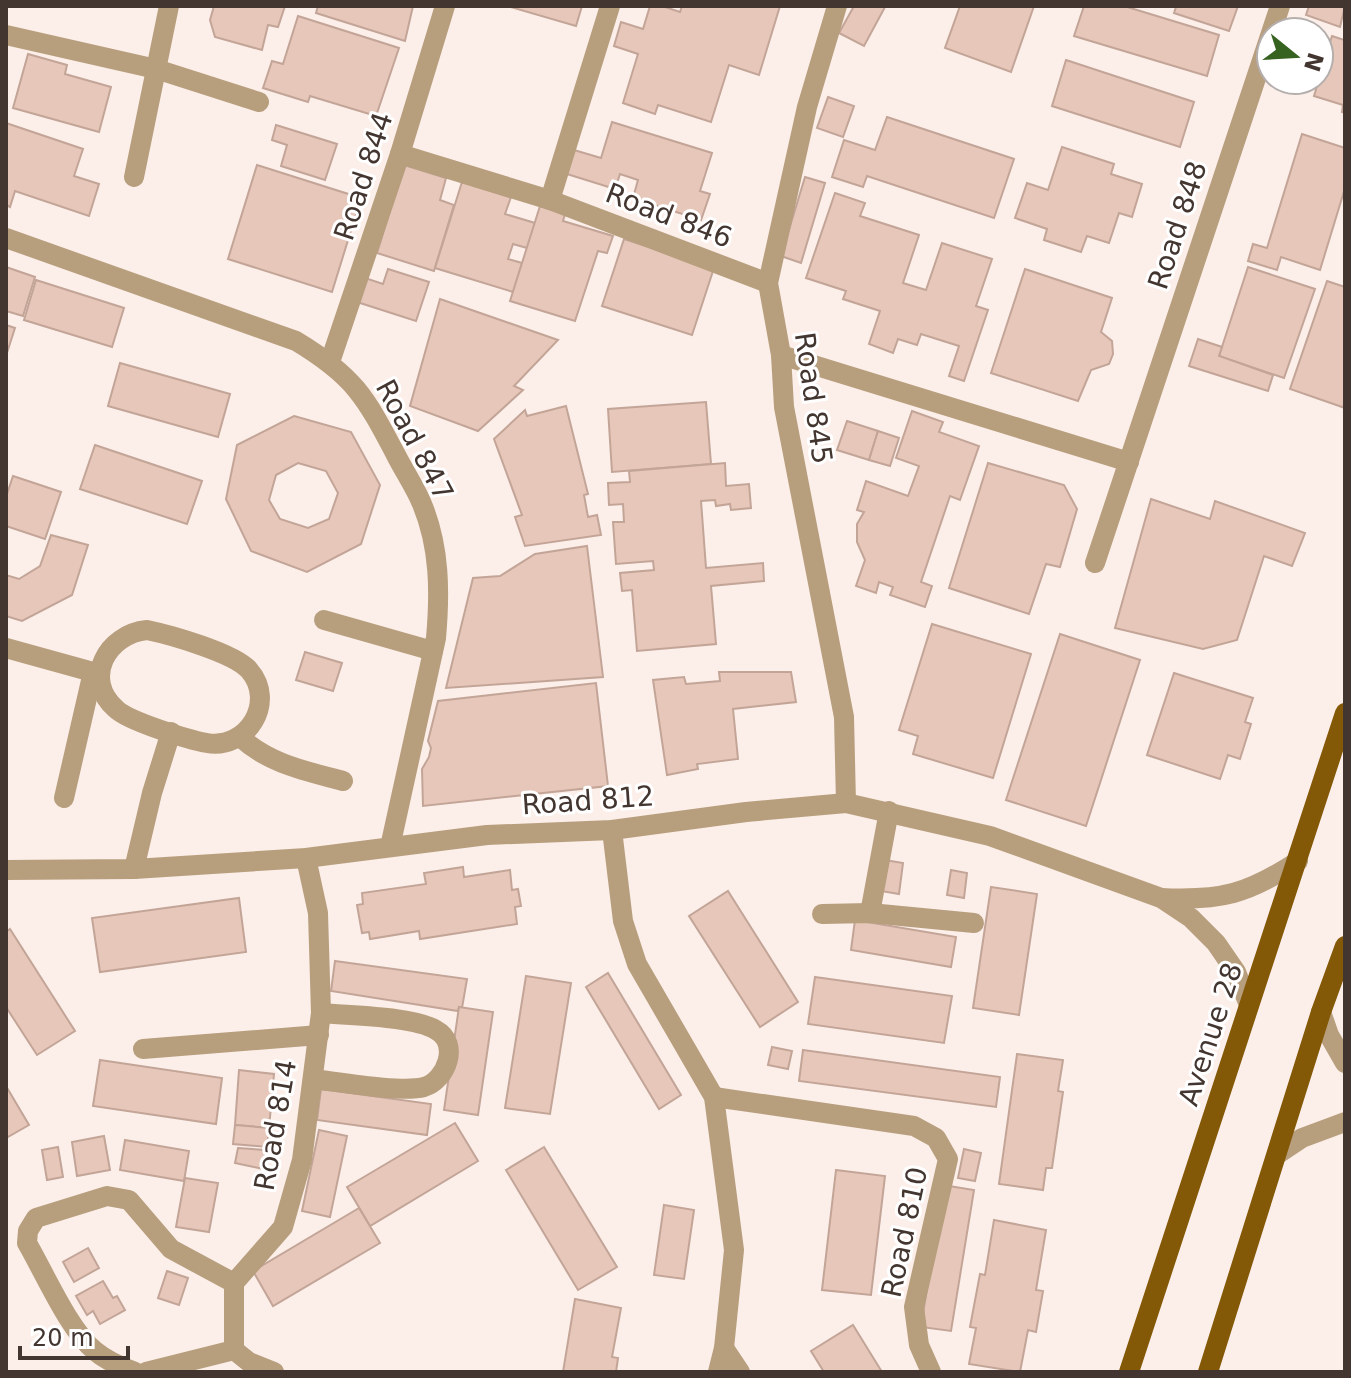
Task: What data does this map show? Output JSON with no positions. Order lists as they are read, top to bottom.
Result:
{
  "streets": {
    "main road": ["Avenue 28"],
    "street": [
      "Road 844",
      "Road 846",
      "Road 848",
      "Road 845",
      "Road 847",
      "Road 812",
      "Road 814",
      "Road 810"
    ]
  },
  "crossings": [
    ["Road 844", "Road 846"],
    ["Road 844", "Road 847"],
    ["Road 846", "Road 845"],
    ["Road 845", "Road 812"],
    ["Road 847", "Road 812"],
    ["Road 812", "Avenue 28"],
    ["Road 812", "Road 814"]
  ],
  "scale_bar": "20 m",
  "north": "right"
}
